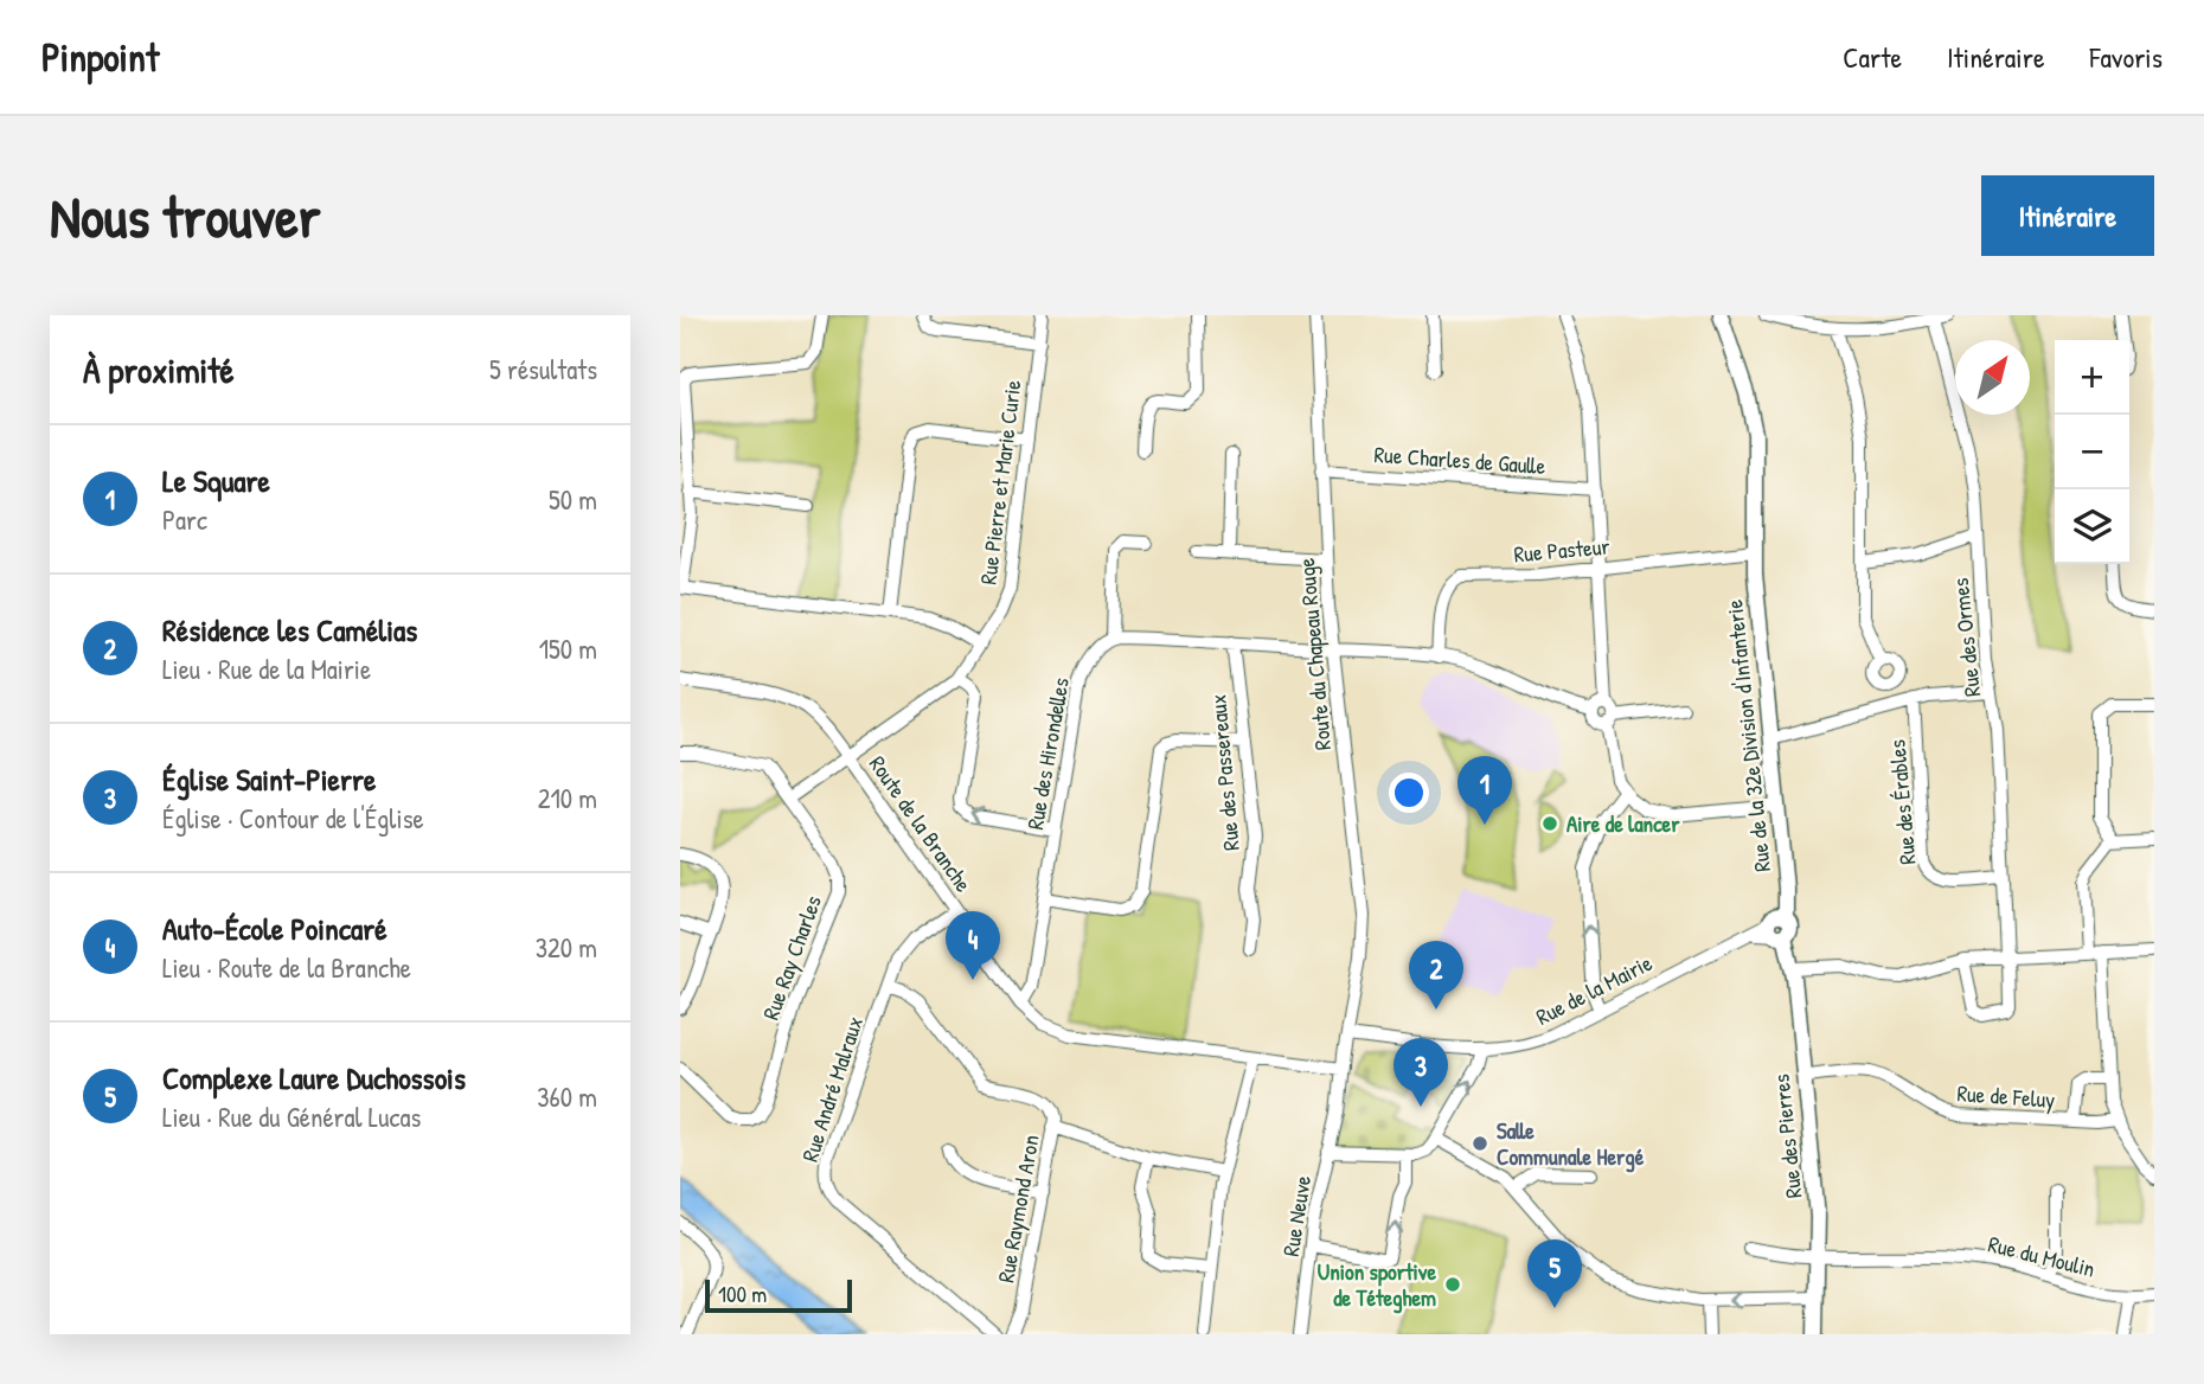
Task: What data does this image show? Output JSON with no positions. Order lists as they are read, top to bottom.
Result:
{
  "streets": {
    "main road": ["Rue de la 32e Division d'Infanterie", "Rue des Pierres"],
    "street": [
      "Rue Charles de Gaulle",
      "Rue Pierre et Marie Curie",
      "Rue Pasteur",
      "Rue des Ormes",
      "Route du Chapeau Rouge",
      "Rue des Hirondelles",
      "Rue des Passereaux",
      "Rue des Érables",
      "Route de la Branche",
      "Rue Ray Charles",
      "Rue de la Mairie",
      "Rue André Malraux",
      "Rue de Feluy",
      "Rue Raymond Aron",
      "Rue Neuve",
      "Rue du Moulin"
    ]
  },
  "crossings": [
    ["Rue Charles de Gaulle", "Route du Chapeau Rouge"],
    ["Rue Pierre et Marie Curie", "Route de la Branche"],
    ["Rue Pasteur", "Rue de la 32e Division d'Infanterie"],
    ["Rue des Ormes", "Rue des Érables"],
    ["Route du Chapeau Rouge", "Rue de la Mairie"],
    ["Route du Chapeau Rouge", "Rue Neuve"],
    ["Rue de la 32e Division d'Infanterie", "Rue de la Mairie"],
    ["Rue de la 32e Division d'Infanterie", "Rue des Pierres"],
    ["Rue des Hirondelles", "Route de la Branche"],
    ["Route de la Branche", "Rue André Malraux"],
    ["Route de la Branche", "Rue Neuve"],
    ["Rue de la Mairie", "Rue des Pierres"],
    ["Rue de la Mairie", "Rue Neuve"],
    ["Rue André Malraux", "Rue Raymond Aron"],
    ["Rue de Feluy", "Rue des Pierres"],
    ["Rue des Pierres", "Rue du Moulin"]
  ],
  "places": ["Aire de lancer", "Salle Communale Hergé", "Union sportive de Téteghem"],
  "scale_bar": "100 m",
  "north": "top right",
  "page": {
    "header": "Pinpoint",
    "nav": ["Carte", "Itinéraire", "Favoris"],
    "buttons": "Itinéraire",
    "title": "Nous trouver",
    "heading": ["À proximité", "5 résultats"],
    "map_buttons": ["+", "−"],
    "list": [
      {
        "mark": "1",
        "name": "Le Square",
        "note": "Parc",
        "value": "50 m"
      },
      {
        "mark": "2",
        "name": "Résidence les Camélias",
        "note": "Lieu · Rue de la Mairie",
        "value": "150 m"
      },
      {
        "mark": "3",
        "name": "Église Saint-Pierre",
        "note": "Église · Contour de l'Église",
        "value": "210 m"
      },
      {
        "mark": "4",
        "name": "Auto-École Poincaré",
        "note": "Lieu · Route de la Branche",
        "value": "320 m"
      },
      {
        "mark": "5",
        "name": "Complexe Laure Duchossois",
        "note": "Lieu · Rue du Général Lucas",
        "value": "360 m"
      }
    ],
    "pins": [
      "1",
      "4",
      "2",
      "3",
      "5"
    ],
    "scale": "100 m"
  }
}
